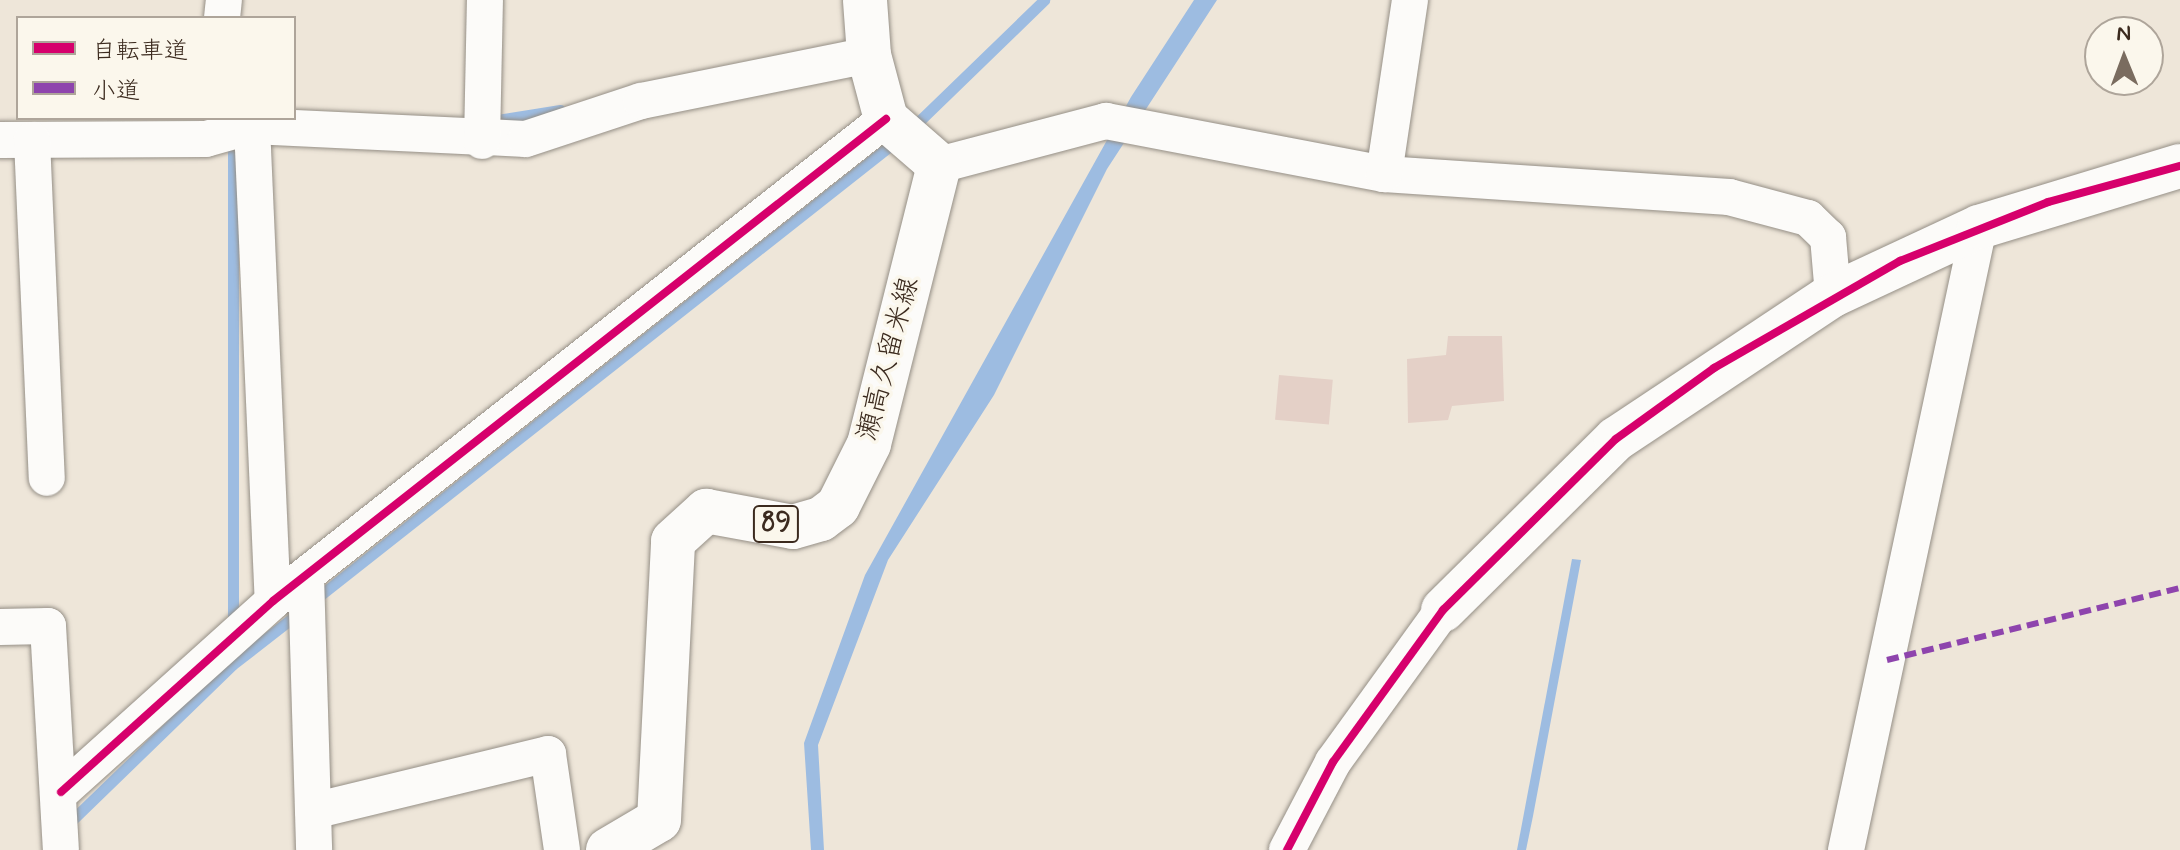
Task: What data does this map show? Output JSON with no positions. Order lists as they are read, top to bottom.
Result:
{
  "streets": {
    "main road": ["瀬高久留米線", "89"]
  },
  "legend": ["自転車道", "小道"],
  "north": "top"
}
